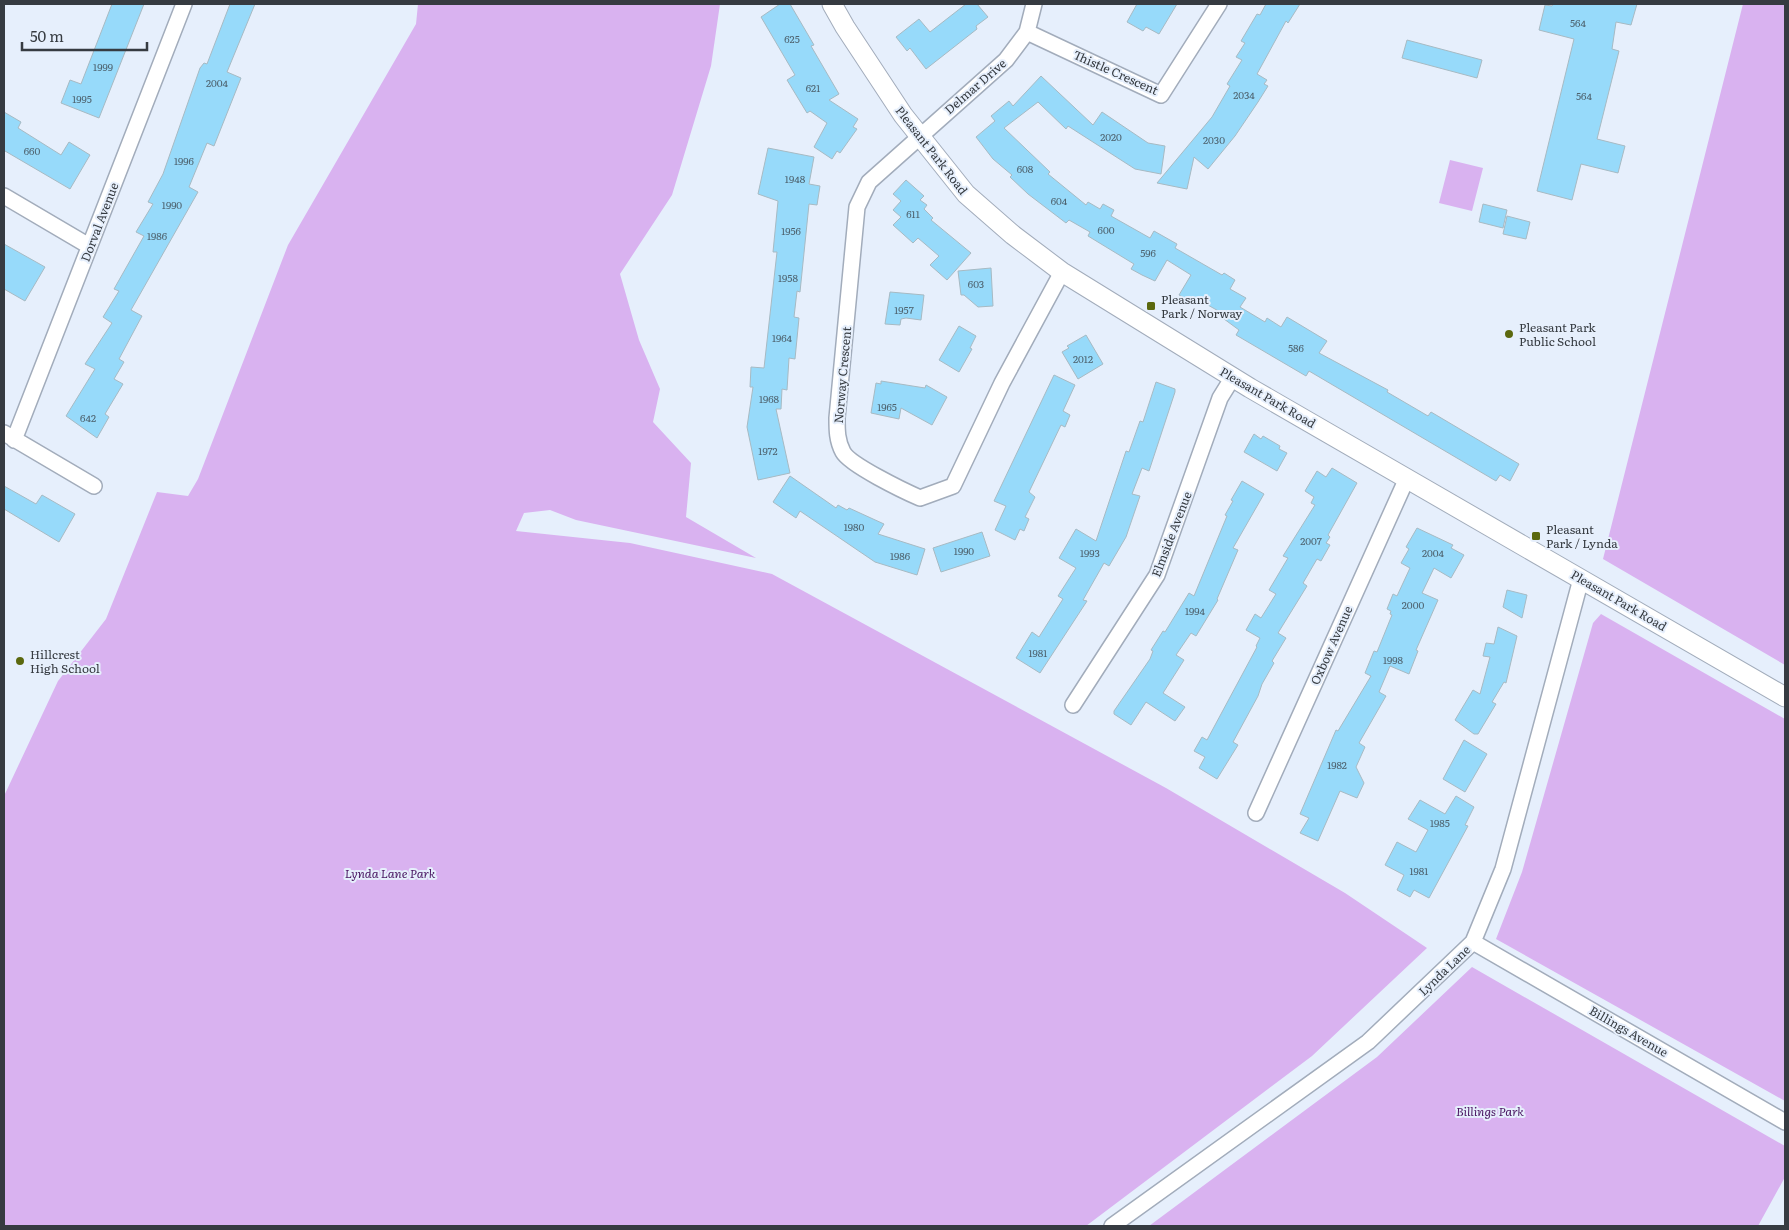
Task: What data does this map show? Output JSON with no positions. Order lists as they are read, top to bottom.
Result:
{
  "streets": {
    "street": [
      "Thistle Crescent",
      "Delmar Drive",
      "Pleasant Park Road",
      "Dorval Avenue",
      "Norway Crescent",
      "Elmside Avenue",
      "Oxbow Avenue",
      "Lynda Lane",
      "Billings Avenue"
    ]
  },
  "crossings": [
    ["Thistle Crescent", "Delmar Drive"],
    ["Delmar Drive", "Pleasant Park Road"],
    ["Delmar Drive", "Norway Crescent"],
    ["Pleasant Park Road", "Norway Crescent"],
    ["Pleasant Park Road", "Elmside Avenue"],
    ["Pleasant Park Road", "Oxbow Avenue"],
    ["Pleasant Park Road", "Lynda Lane"],
    ["Lynda Lane", "Billings Avenue"]
  ],
  "parks": ["Lynda Lane Park", "Billings Park"],
  "places": {
    "transit": ["Pleasant Park / Norway", "Pleasant Park / Lynda"],
    "other": ["Pleasant Park Public School", "Hillcrest High School"]
  },
  "house_numbers": [
    "564",
    "625",
    "1999",
    "2004",
    "621",
    "2034",
    "564",
    "1995",
    "2020",
    "2030",
    "660",
    "1996",
    "608",
    "1948",
    "604",
    "1990",
    "611",
    "600",
    "1956",
    "1986",
    "596",
    "1958",
    "603",
    "1957",
    "1964",
    "586",
    "2012",
    "1968",
    "1965",
    "642",
    "1972",
    "1980",
    "2007",
    "1990",
    "1993",
    "2004",
    "1986",
    "2000",
    "1994",
    "1981",
    "1998",
    "1982",
    "1985",
    "1981"
  ],
  "scale_bar": "50 m"
}
